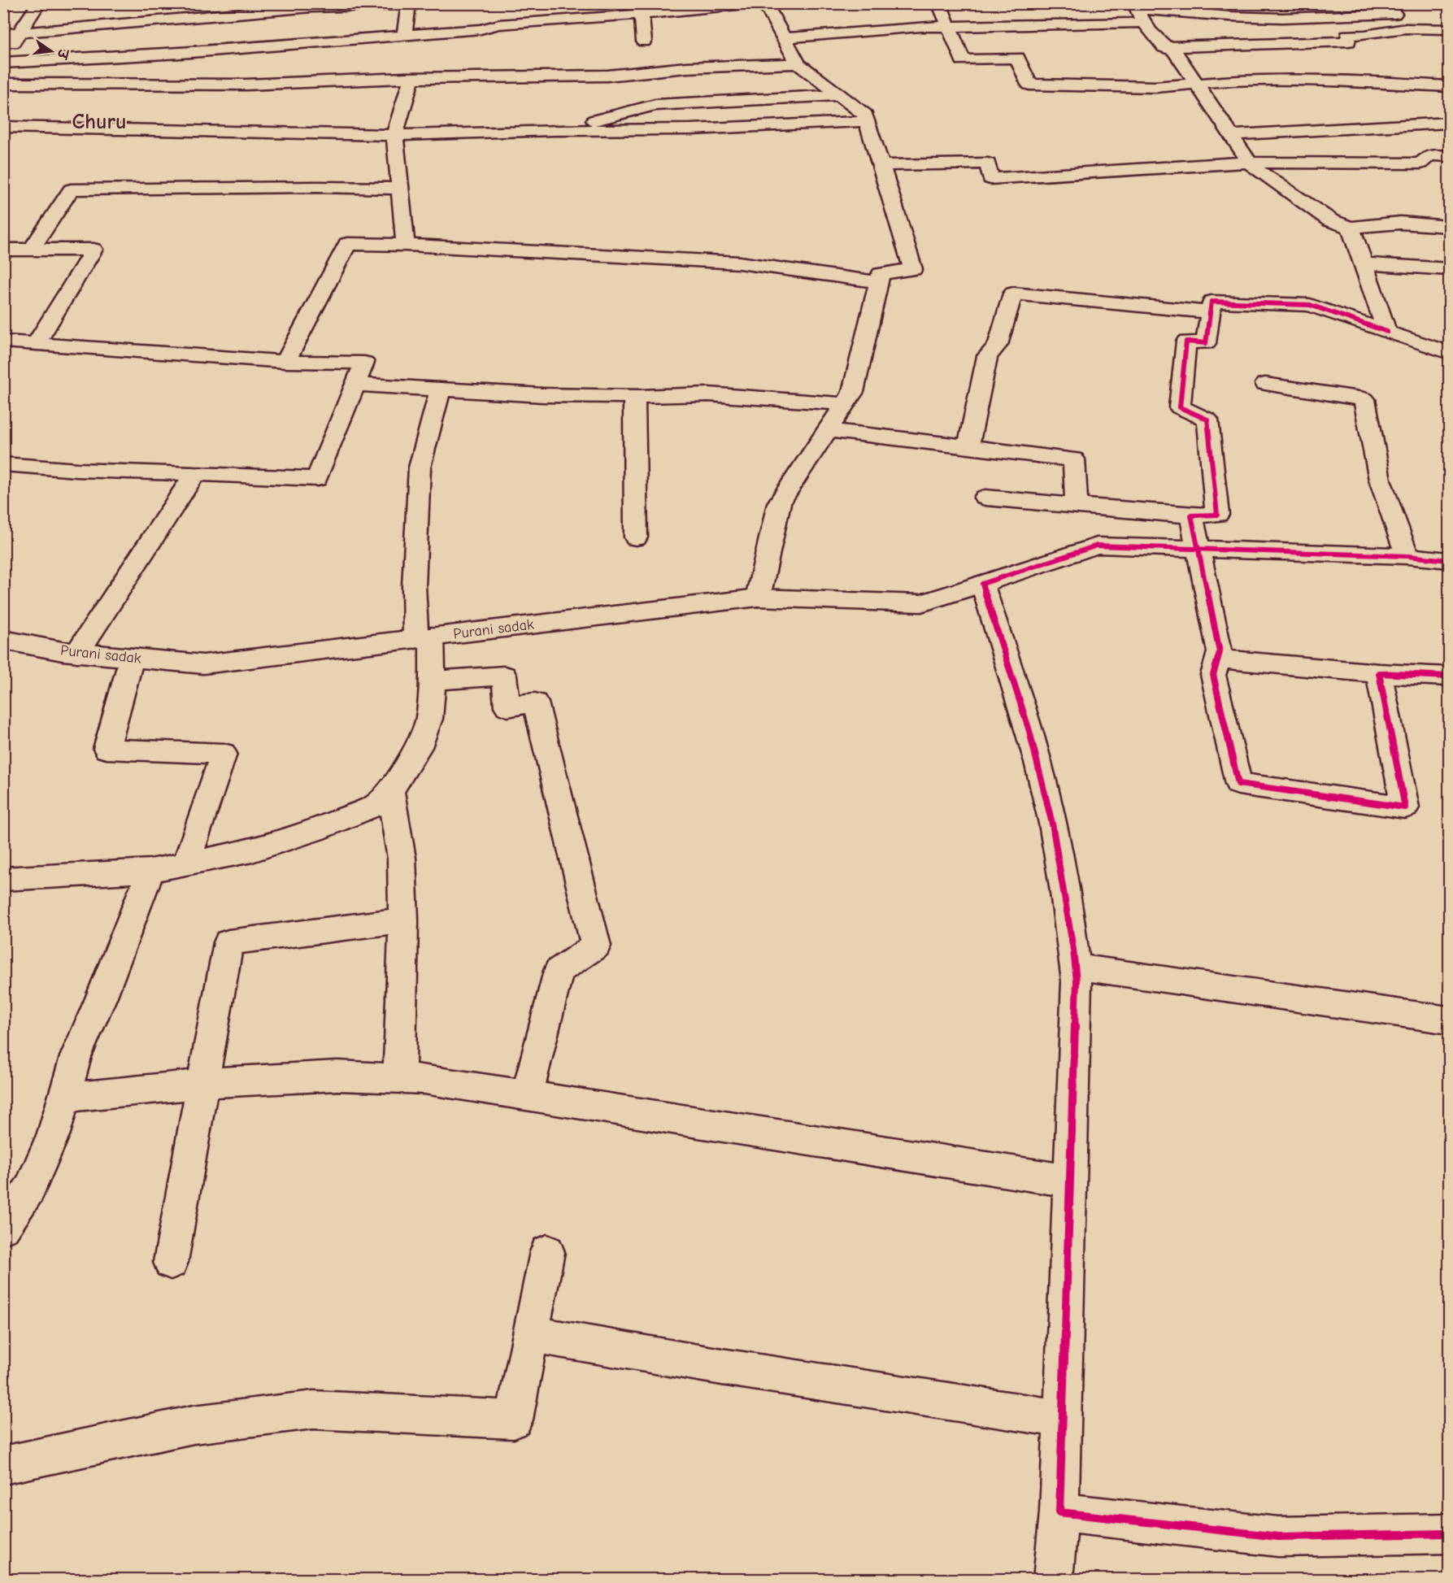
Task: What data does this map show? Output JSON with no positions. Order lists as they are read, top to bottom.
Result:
{
  "streets": {
    "street": ["Purani sadak"]
  },
  "districts": ["Churu"],
  "north": "right"
}
